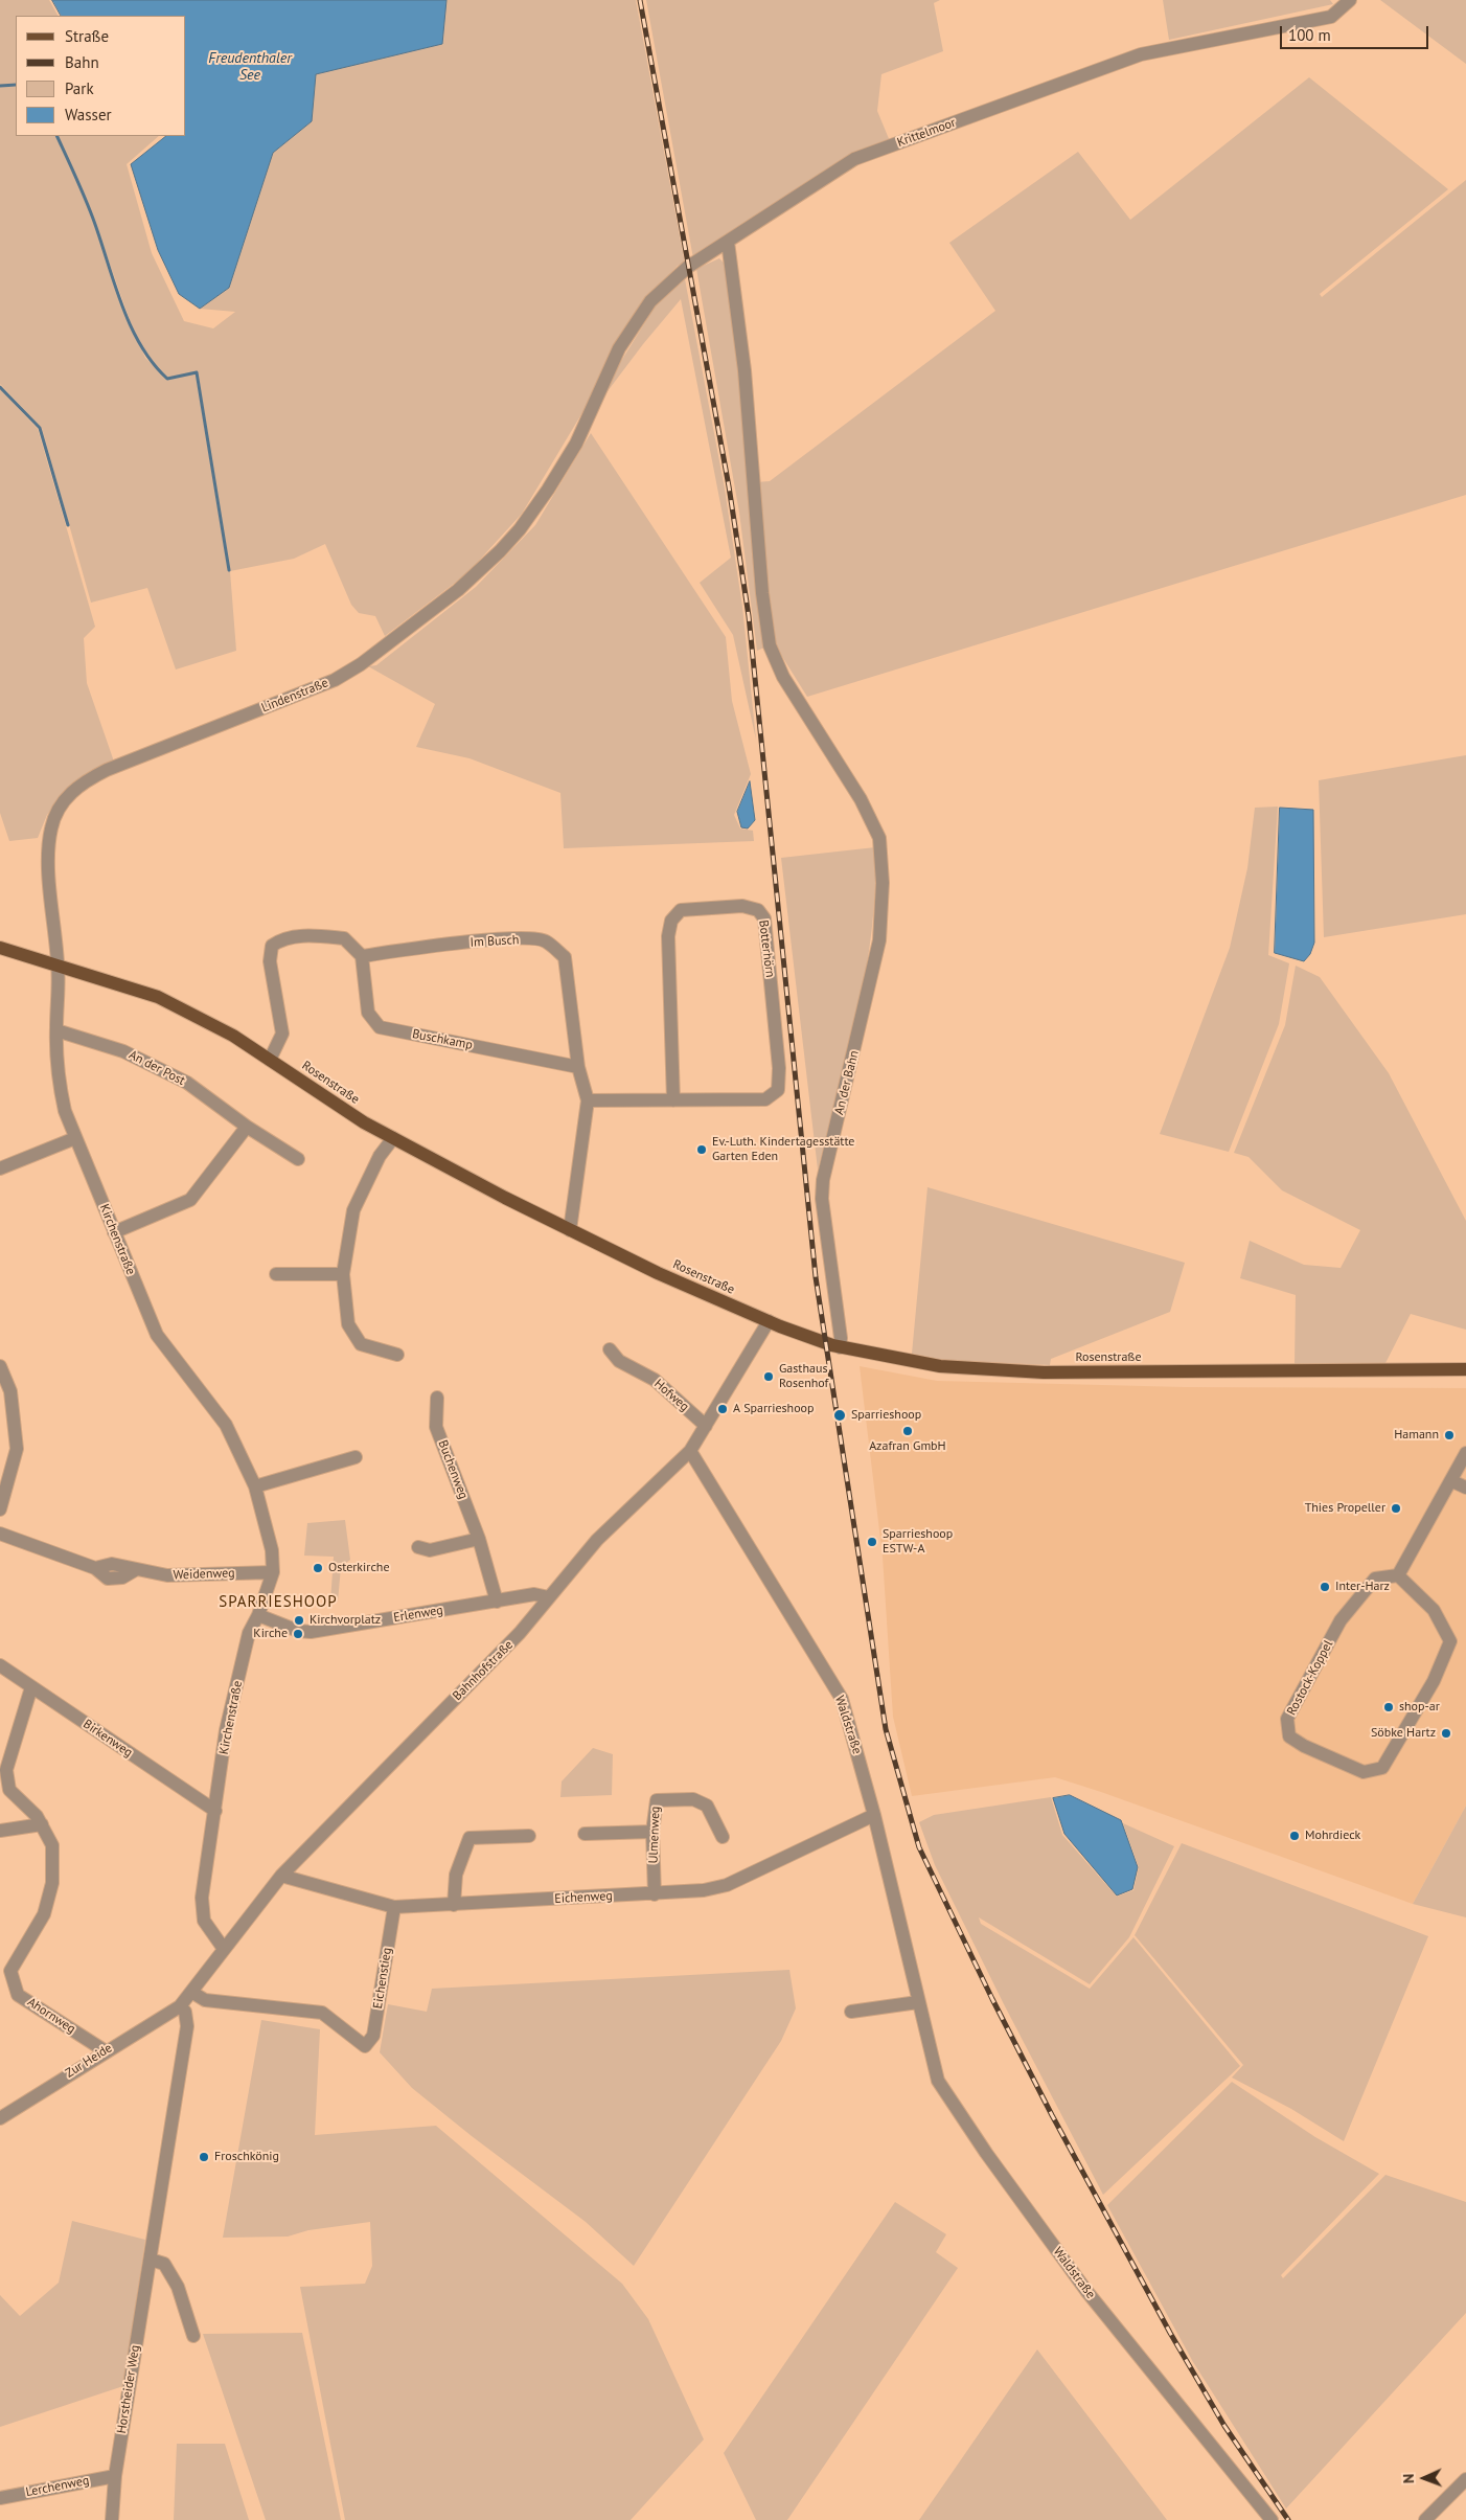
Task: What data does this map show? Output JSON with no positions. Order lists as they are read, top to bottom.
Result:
{
  "streets": {
    "main road": ["Rosenstraße"],
    "street": [
      "Krittelmoor",
      "Lindenstraße",
      "Im Busch",
      "Botterhörn",
      "Buschkamp",
      "An der Post",
      "An der Bahn",
      "Kirchenstraße",
      "Hofweg",
      "Buchenweg",
      "Weidenweg",
      "Erlenweg",
      "Bahnhofstraße",
      "Rostock-Koppel",
      "Waldstraße",
      "Birkenweg",
      "Ulmenweg",
      "Eichenweg",
      "Eichenstieg",
      "Ahornweg",
      "Zur Heide",
      "Horstheider Weg",
      "Lerchenweg"
    ]
  },
  "crossings": [
    ["Krittelmoor", "Lindenstraße"],
    ["Krittelmoor", "An der Bahn"],
    ["Lindenstraße", "Rosenstraße"],
    ["Lindenstraße", "Kirchenstraße"],
    ["Im Busch", "Botterhörn"],
    ["Im Busch", "Buschkamp"],
    ["Im Busch", "Rosenstraße"],
    ["An der Post", "Kirchenstraße"],
    ["Rosenstraße", "An der Bahn"],
    ["Rosenstraße", "Kirchenstraße"],
    ["Rosenstraße", "Bahnhofstraße"],
    ["Kirchenstraße", "Weidenweg"],
    ["Kirchenstraße", "Erlenweg"],
    ["Kirchenstraße", "Bahnhofstraße"],
    ["Kirchenstraße", "Birkenweg"],
    ["Hofweg", "Bahnhofstraße"],
    ["Buchenweg", "Erlenweg"],
    ["Erlenweg", "Bahnhofstraße"],
    ["Bahnhofstraße", "Waldstraße"],
    ["Bahnhofstraße", "Eichenweg"],
    ["Bahnhofstraße", "Eichenstieg"],
    ["Bahnhofstraße", "Zur Heide"],
    ["Bahnhofstraße", "Horstheider Weg"],
    ["Waldstraße", "Eichenweg"],
    ["Birkenweg", "Ahornweg"],
    ["Ulmenweg", "Eichenweg"],
    ["Eichenweg", "Eichenstieg"],
    ["Ahornweg", "Zur Heide"],
    ["Zur Heide", "Horstheider Weg"],
    ["Horstheider Weg", "Lerchenweg"]
  ],
  "districts": ["SPARRIESHOOP"],
  "water": ["Freudenthaler See"],
  "places": [
    "Ev.-Luth. Kindertagesstätte Garten Eden",
    "Gasthaus Rosenhof",
    "A Sparrieshoop",
    "Sparrieshoop",
    "Azafran GmbH",
    "Hamann",
    "Thies Propeller",
    "Sparrieshoop ESTW-A",
    "Osterkirche",
    "Inter-Harz",
    "Kirchvorplatz",
    "Kirche",
    "shop-ar",
    "Söbke Hartz",
    "Mohrdieck",
    "Froschkönig"
  ],
  "legend": [
    "Straße",
    "Bahn",
    "Park",
    "Wasser"
  ],
  "scale_bar": "100 m",
  "north": "left"
}
